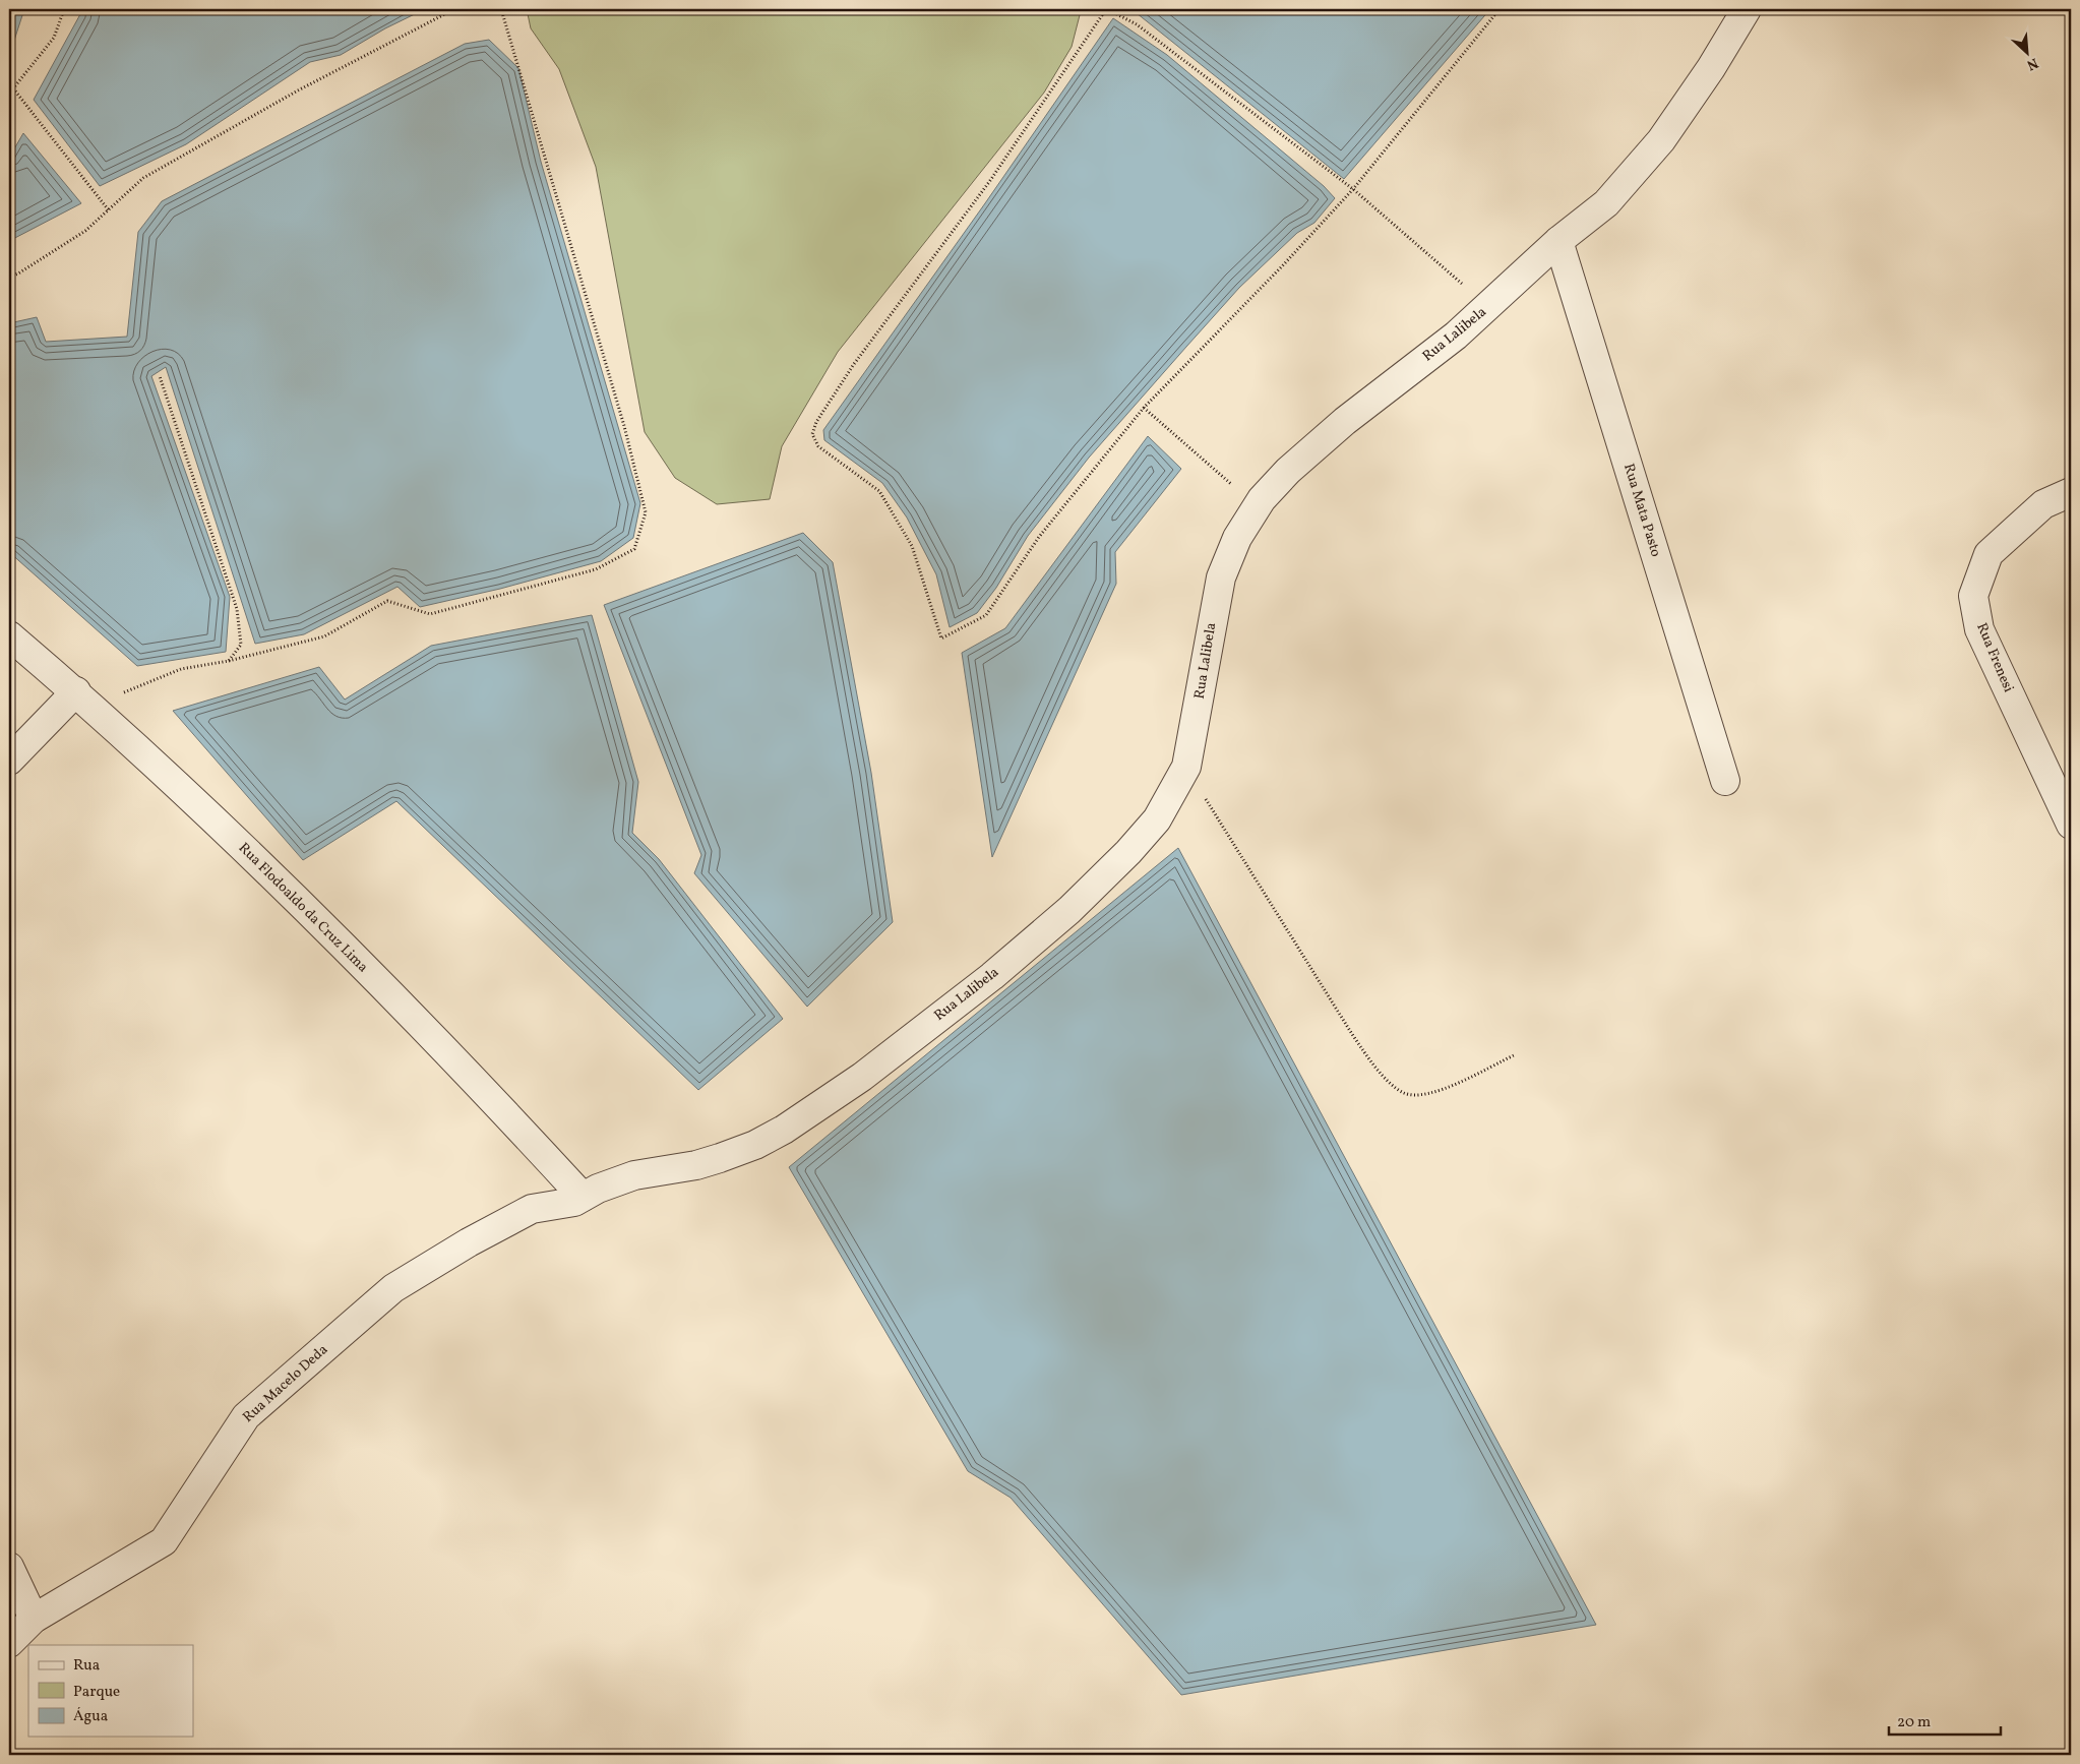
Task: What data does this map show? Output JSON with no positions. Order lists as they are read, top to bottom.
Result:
{
  "streets": {
    "street": [
      "Rua Lalibela",
      "Rua Mata Pasto",
      "Rua Frenesi",
      "Rua Flodoaldo da Cruz Lima",
      "Rua Macelo Deda"
    ]
  },
  "crossings": [
    ["Rua Lalibela", "Rua Mata Pasto"],
    ["Rua Lalibela", "Rua Flodoaldo da Cruz Lima"],
    ["Rua Lalibela", "Rua Macelo Deda"],
    ["Rua Flodoaldo da Cruz Lima", "Rua Macelo Deda"]
  ],
  "legend": ["Rua", "Parque", "Água"],
  "scale_bar": "20 m",
  "north": "bottom right"
}
